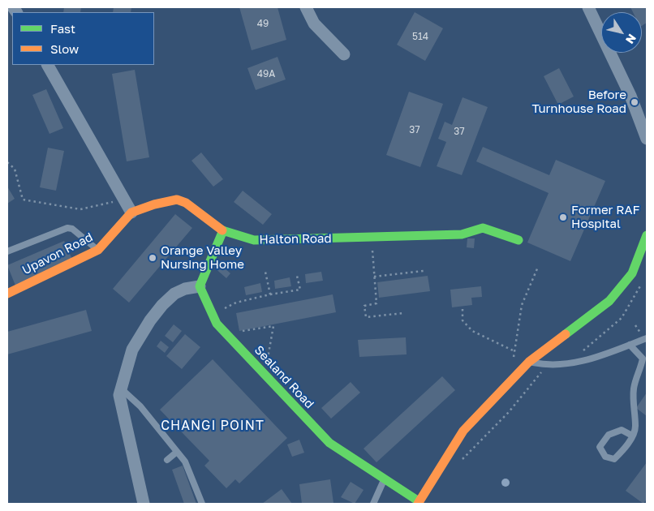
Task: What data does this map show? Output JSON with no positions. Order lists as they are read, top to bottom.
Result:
{
  "streets": {
    "street": ["Halton Road", "Upavon Road", "Sealand Road"]
  },
  "crossings": [
    ["Halton Road", "Upavon Road"]
  ],
  "districts": ["CHANGI POINT"],
  "places": ["Before Turnhouse Road", "Former RAF Hospital", "Orange Valley Nursing Home"],
  "house_numbers": [
    "49",
    "514",
    "49A",
    "37",
    "37"
  ],
  "legend": ["Fast", "Slow"],
  "north": "bottom right"
}
